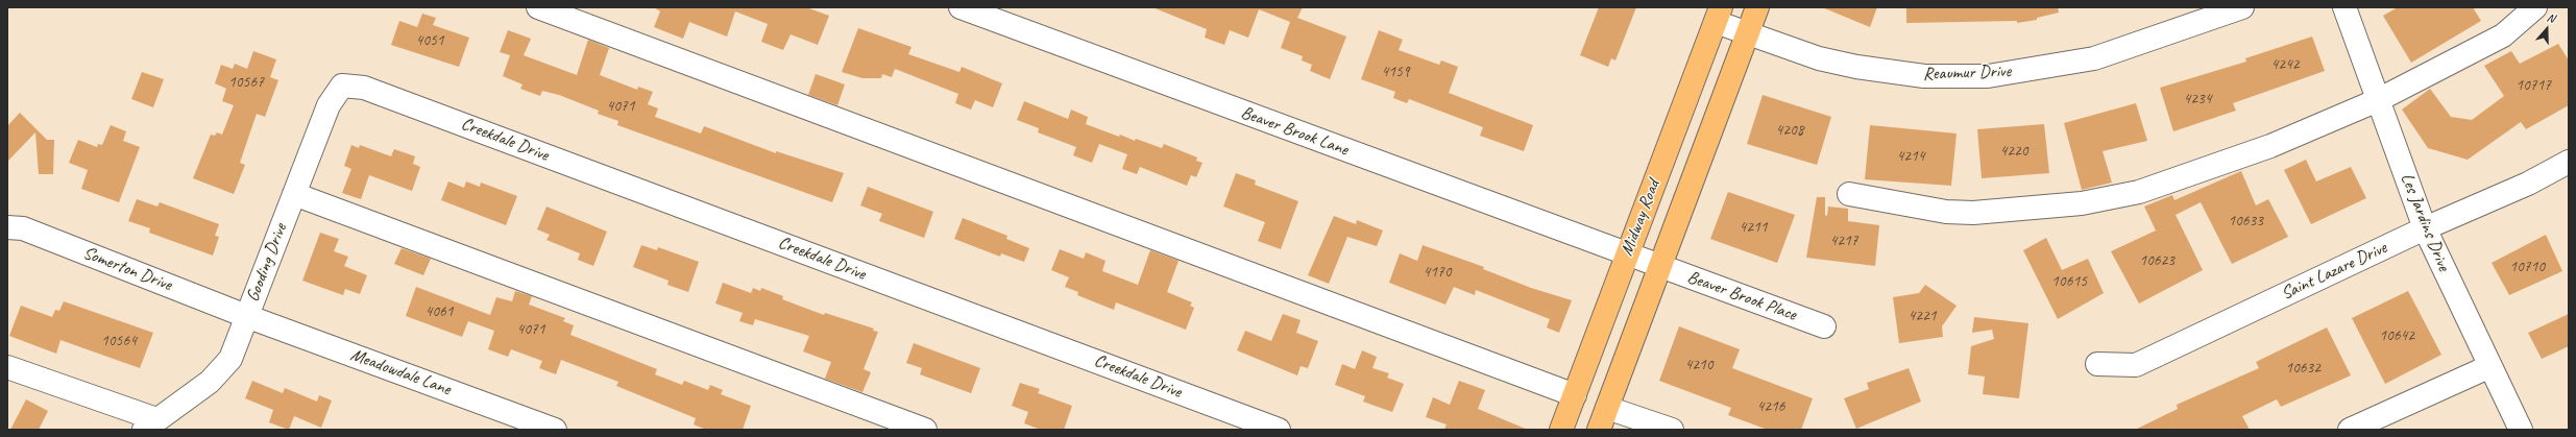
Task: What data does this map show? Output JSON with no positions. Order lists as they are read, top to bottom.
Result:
{
  "streets": {
    "main road": ["Midway Road"],
    "street": [
      "Reaumur Drive",
      "Beaver Brook Lane",
      "Creekdale Drive",
      "Les Jardins Drive",
      "Gooding Drive",
      "Somerton Drive",
      "Saint Lazare Drive",
      "Beaver Brook Place",
      "Meadowdale Lane"
    ]
  },
  "crossings": [
    ["Reaumur Drive", "Midway Road"],
    ["Beaver Brook Lane", "Midway Road"],
    ["Beaver Brook Lane", "Beaver Brook Place"],
    ["Creekdale Drive", "Gooding Drive"],
    ["Midway Road", "Beaver Brook Place"],
    ["Les Jardins Drive", "Saint Lazare Drive"],
    ["Gooding Drive", "Somerton Drive"],
    ["Gooding Drive", "Meadowdale Lane"],
    ["Somerton Drive", "Meadowdale Lane"]
  ],
  "house_numbers": [
    "4051",
    "4242",
    "4159",
    "10567",
    "10717",
    "4234",
    "4071",
    "4208",
    "4220",
    "4214",
    "10633",
    "4211",
    "4217",
    "10623",
    "10710",
    "4170",
    "10615",
    "4061",
    "4221",
    "4071",
    "10642",
    "10564",
    "4210",
    "10632",
    "4216"
  ],
  "north": "top"
}
